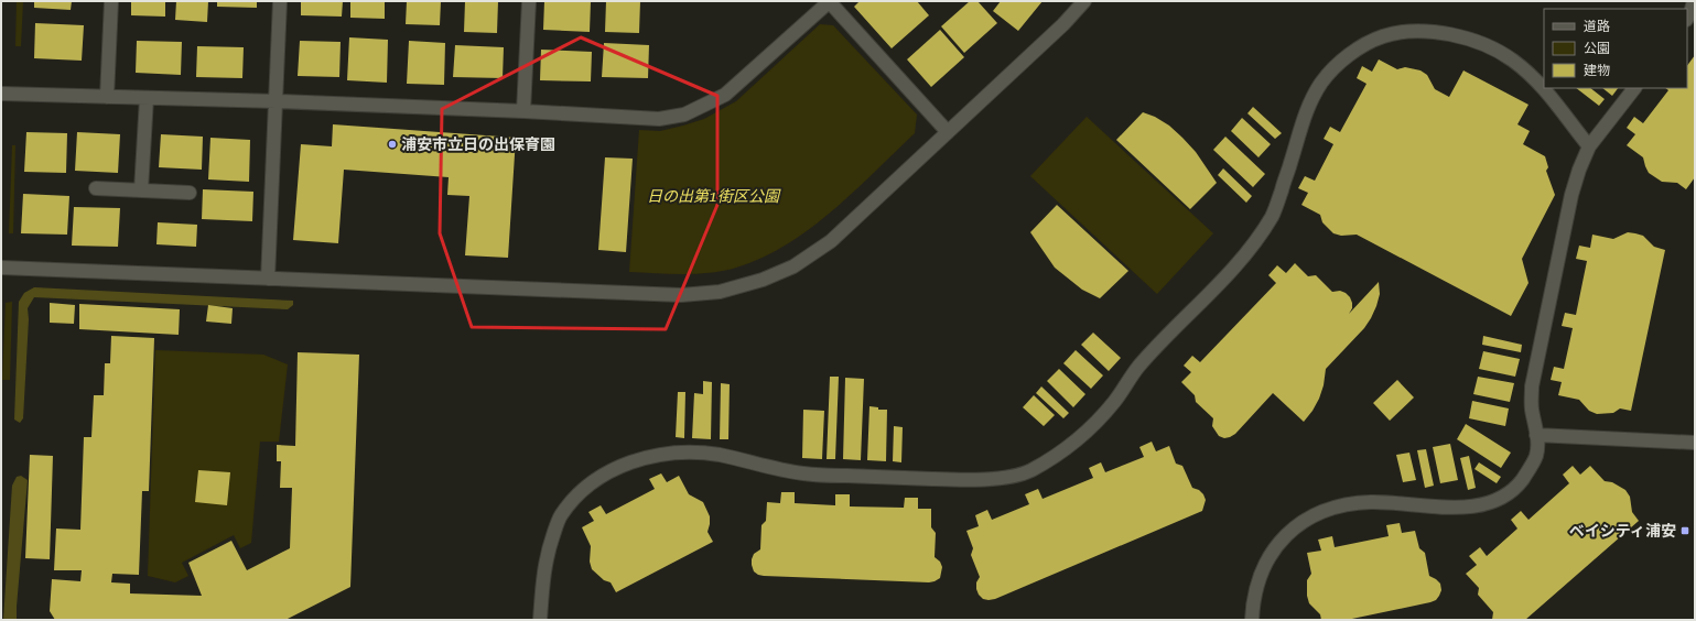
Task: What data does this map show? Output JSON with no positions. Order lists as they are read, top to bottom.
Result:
{
  "parks": ["日の出第1街区公園"],
  "places": {
    "other": ["浦安市立日の出保育園"],
    "transit": ["ベイシティ浦安"]
  },
  "legend": ["道路", "公園", "建物"]
}
